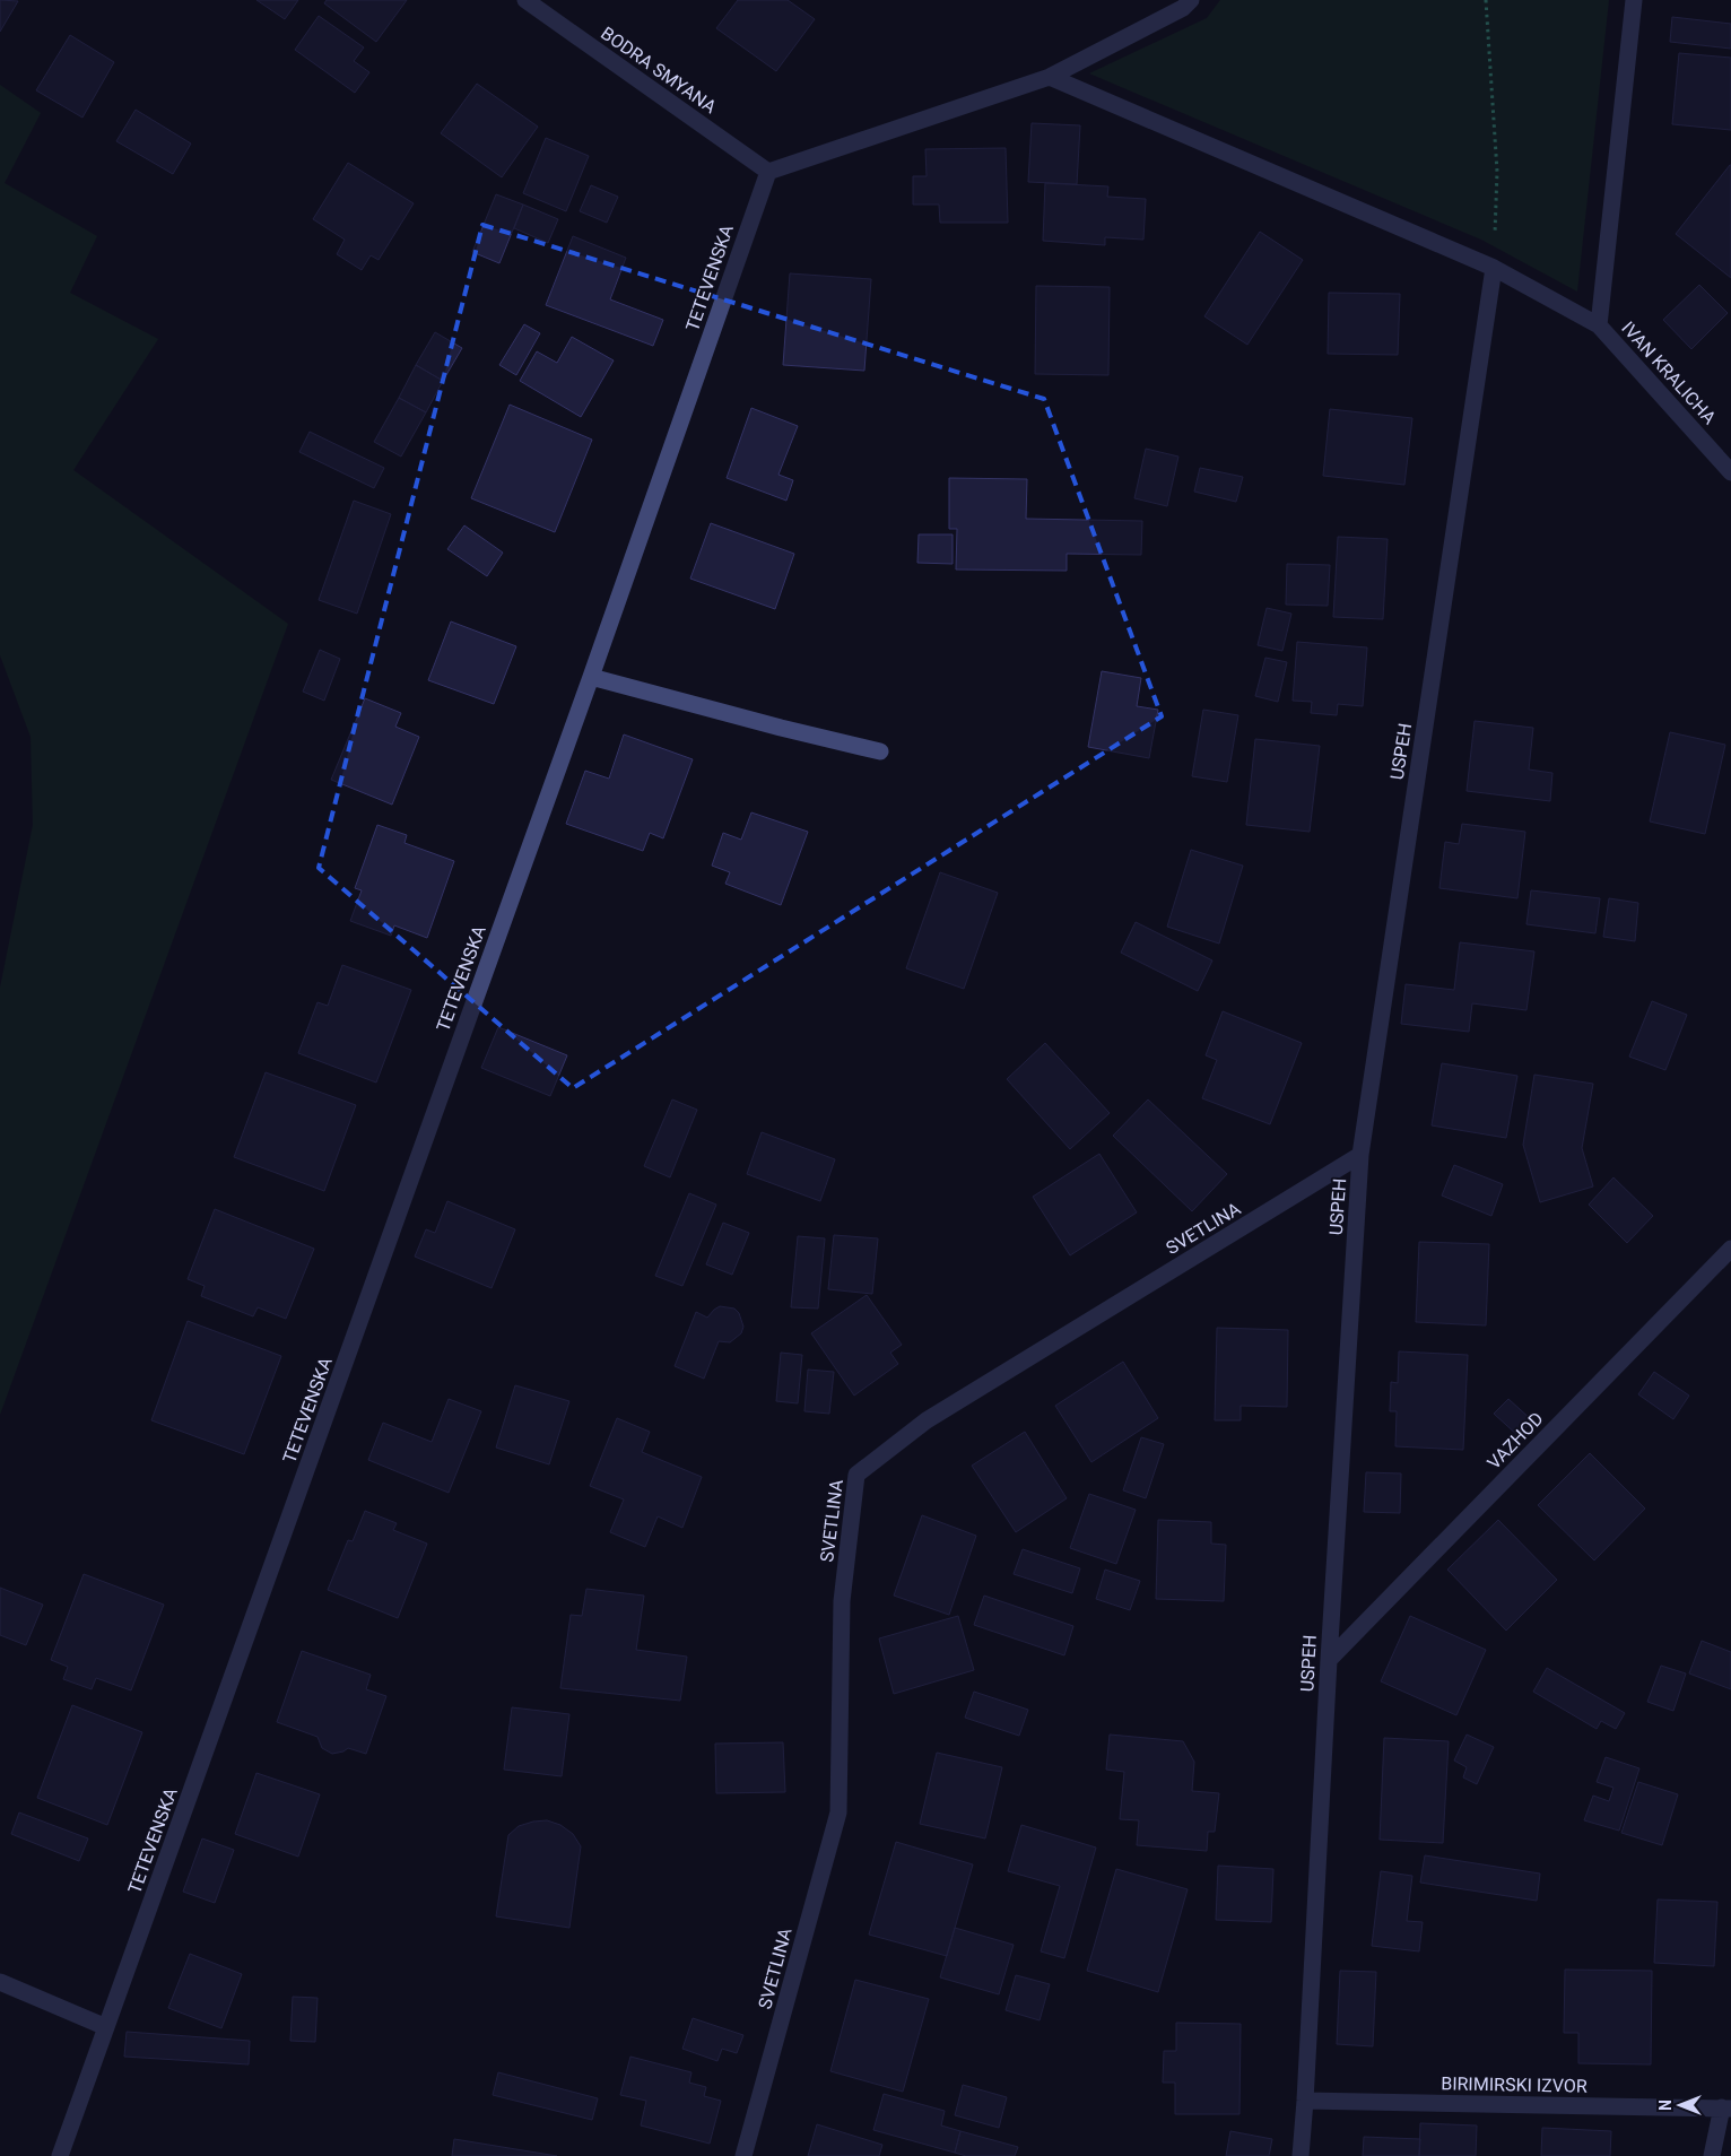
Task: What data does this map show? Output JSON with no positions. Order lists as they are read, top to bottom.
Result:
{
  "streets": {
    "street": [
      "BODRA SMYANA",
      "TETEVENSKA",
      "IVAN KRALICHA",
      "USPEH",
      "SVETLINA",
      "VAZHOD",
      "BIRIMIRSKI IZVOR"
    ]
  },
  "crossings": [
    ["BODRA SMYANA", "TETEVENSKA"],
    ["IVAN KRALICHA", "USPEH"],
    ["USPEH", "SVETLINA"],
    ["USPEH", "VAZHOD"],
    ["USPEH", "BIRIMIRSKI IZVOR"]
  ],
  "north": "left"
}
